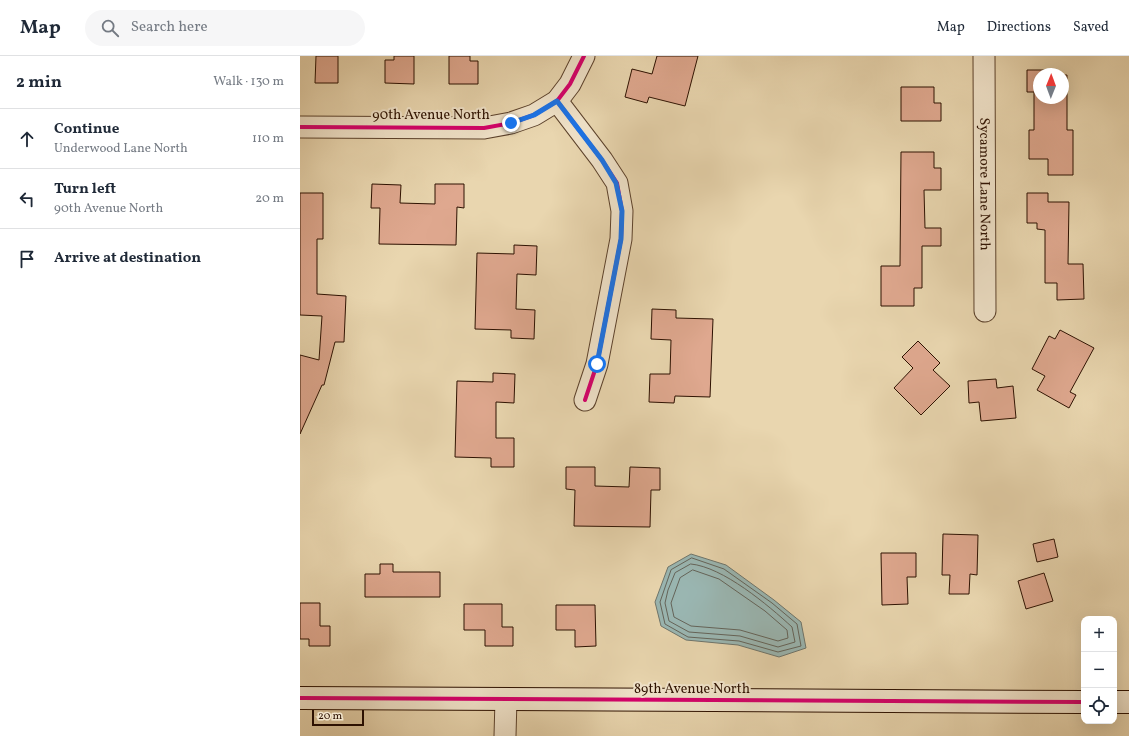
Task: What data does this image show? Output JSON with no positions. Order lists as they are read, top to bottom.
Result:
{
  "streets": {
    "street": ["90th Avenue North", "Sycamore Lane North", "89th Avenue North"]
  },
  "scale_bar": "20 m",
  "north": "top",
  "page": {
    "header": "Map",
    "search": "Search here",
    "nav": ["Map", "Directions", "Saved"],
    "heading": ["2 min", "Walk · 130 m"],
    "list": [
      ["Continue", "Underwood Lane North", "110 m"],
      ["Turn left", "90th Avenue North", "20 m"],
      "Arrive at destination"
    ],
    "map_buttons": ["+", "−"],
    "scale": "20 m"
  }
}
